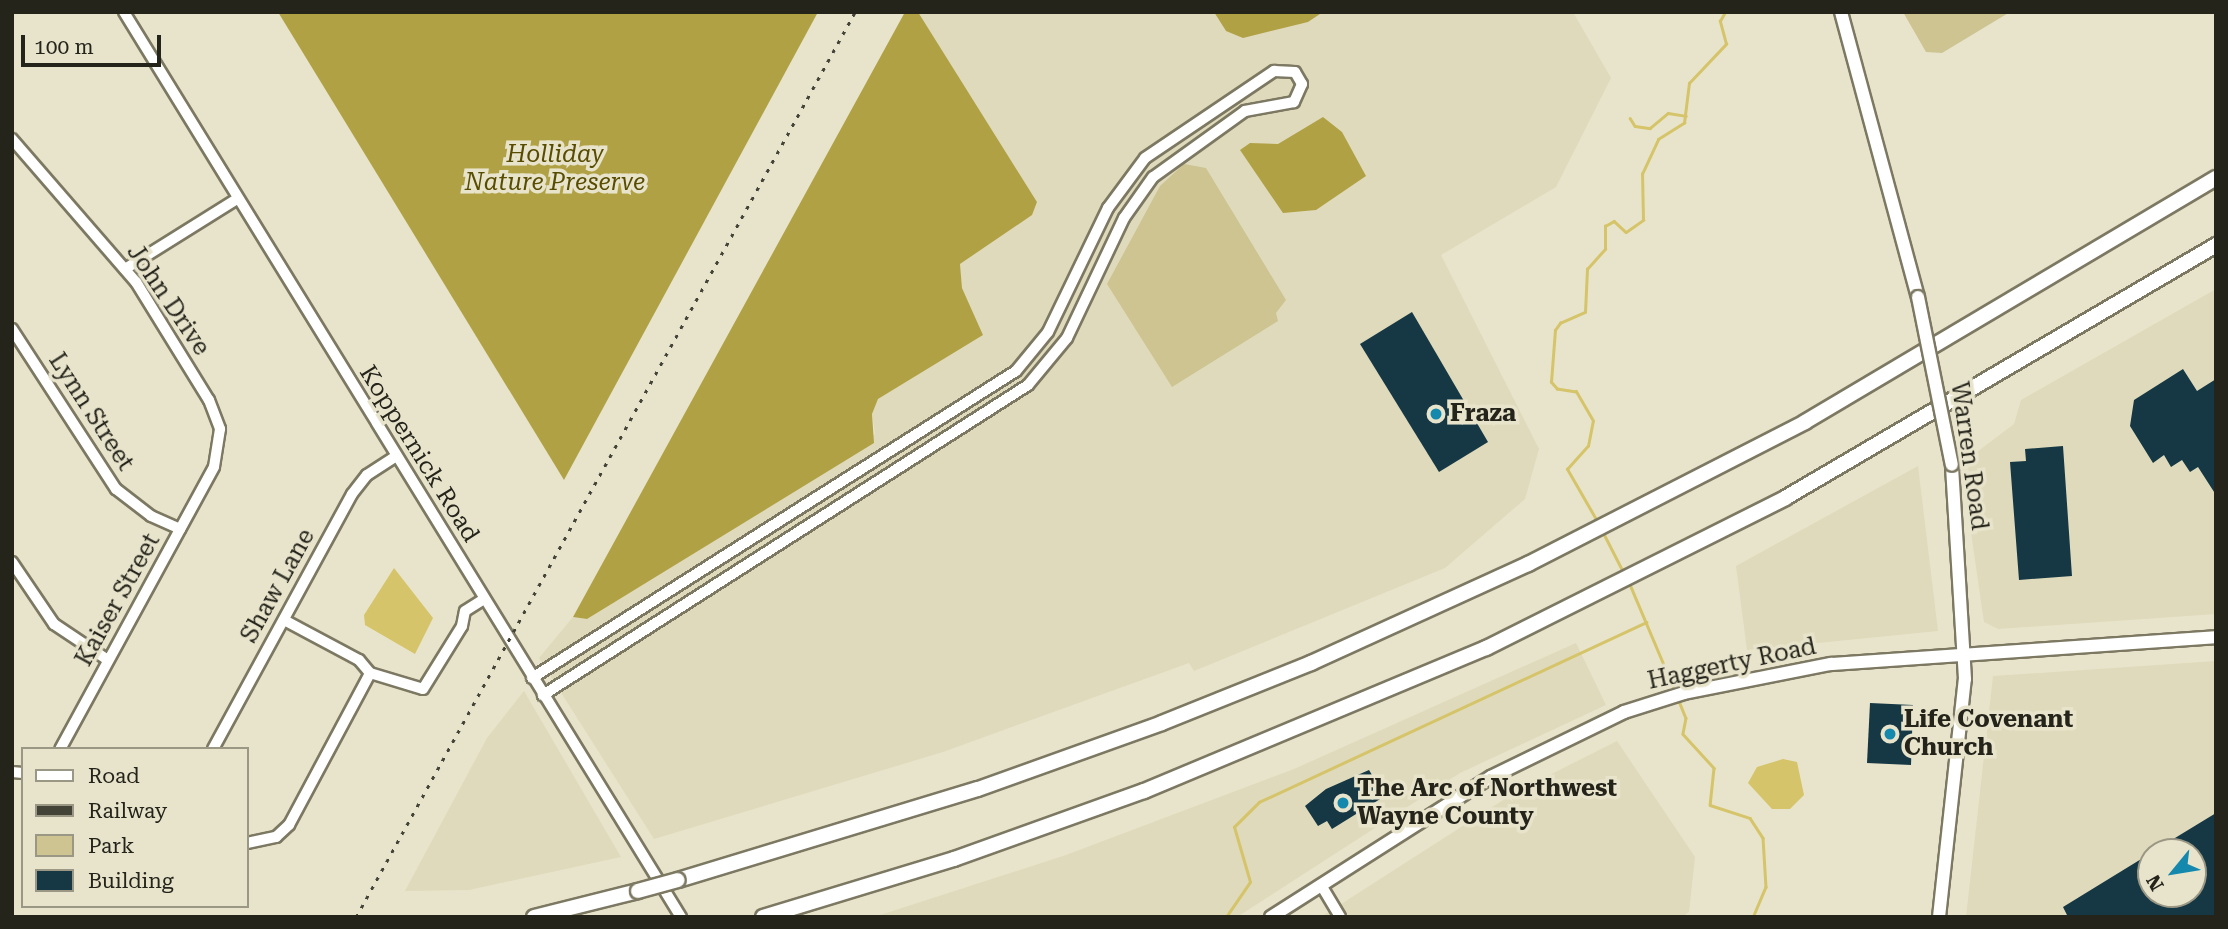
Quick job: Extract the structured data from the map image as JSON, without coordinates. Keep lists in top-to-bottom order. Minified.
{"streets":{"main road":["Warren Road","Haggerty Road"],"street":["John Drive","Lynn Street","Koppernick Road","Shaw Lane","Kaiser Street"]},"crossings":[["John Drive","Kaiser Street"],["Lynn Street","Kaiser Street"],["Koppernick Road","Shaw Lane"],["Warren Road","Haggerty Road"]],"parks":["Holliday Nature Preserve"],"places":["Fraza","Life Covenant Church","The Arc of Northwest Wayne County"],"legend":["Road","Railway","Park","Building"],"scale_bar":"100 m","north":"bottom left"}
